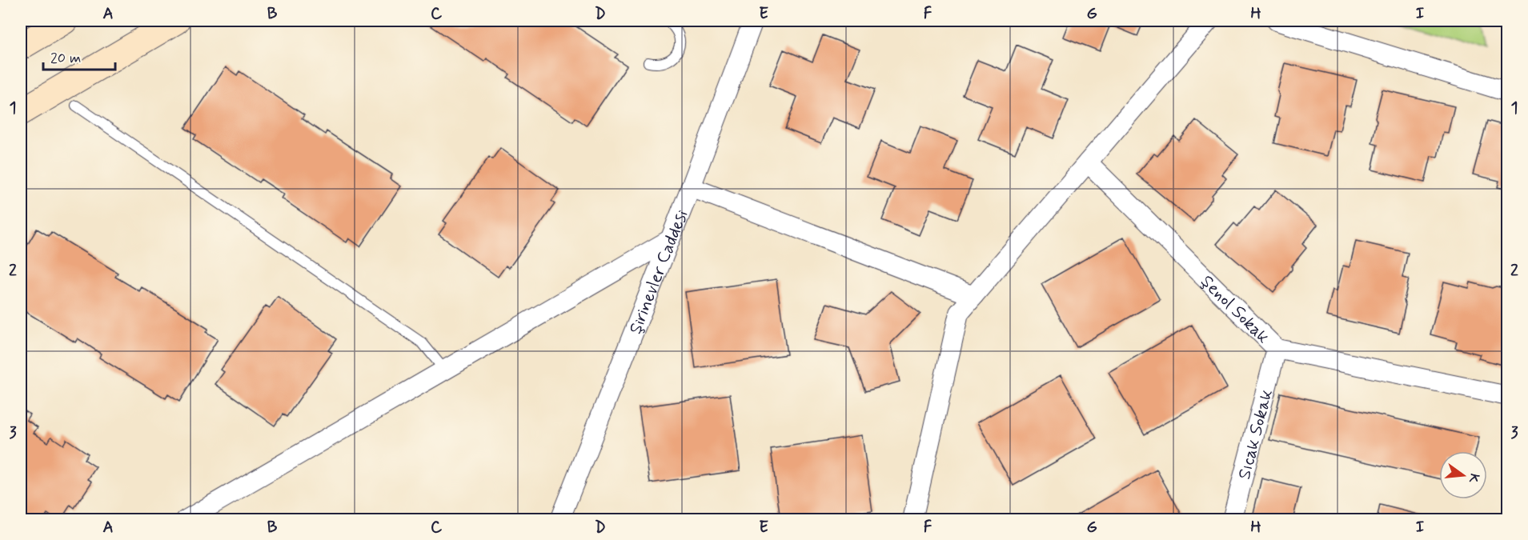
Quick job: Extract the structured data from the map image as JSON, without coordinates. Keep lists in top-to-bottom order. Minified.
{"streets":{"street":["Şirinevler Caddesi","Şenol Sokak","Sıcak Sokak"]},"crossings":[["Şenol Sokak","Sıcak Sokak"]],"scale_bar":"20 m","north":"right","grid":{"columns":["A","B","C","D","E","F","G","H","I"],"rows":["1","2","3"]}}
